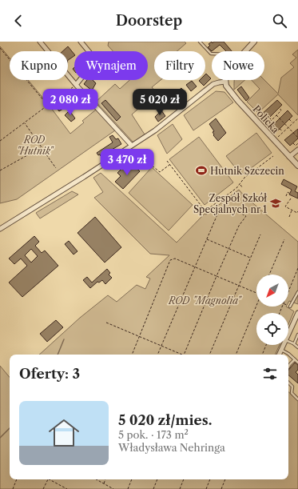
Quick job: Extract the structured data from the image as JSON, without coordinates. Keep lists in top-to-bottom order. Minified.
{"streets":{"street":["Policka"]},"parks":["ROD \"Hutnik\"","ROD \"Magnolia\""],"places":{"sports":["Hutnik Szczecin"],"school or university":["Zespół Szkół Specjalnych nr 1"]},"north":"bottom left","page":{"header":"Doorstep","chip":["Kupno","Wynajem","Filtry","Nowe"],"price":["2 080 zł","5 020 zł","3 470 zł"],"heading":"Oferty: 3","list":[{"name":"5 020 zł/mies.","note":"5 pok. · 173 m² · Władysława Nehringa"}]}}
